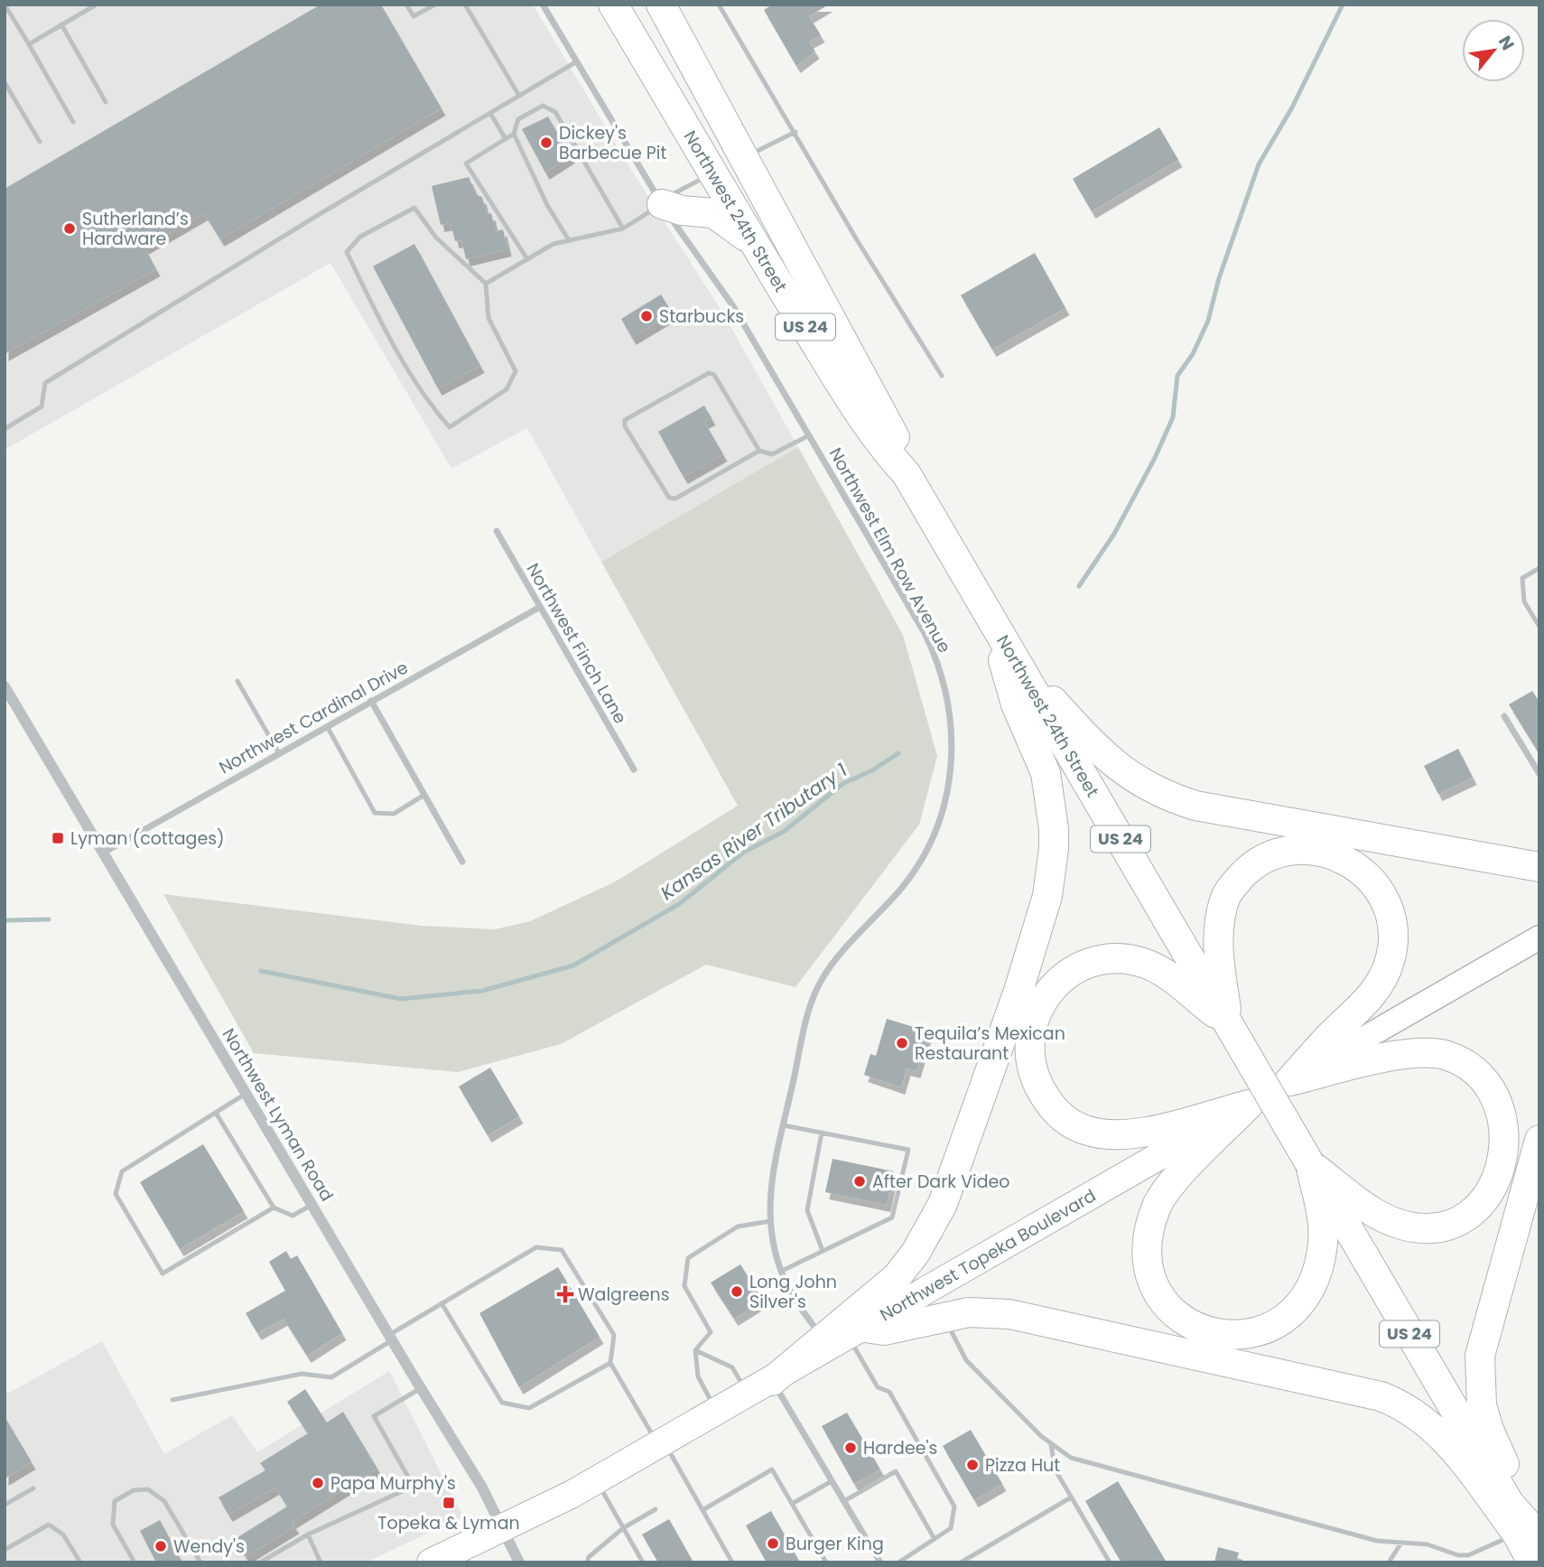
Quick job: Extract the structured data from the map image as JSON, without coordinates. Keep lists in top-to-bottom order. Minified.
{"streets":{"highway":["Northwest 24th Street","US 24"],"main road":["Northwest Topeka Boulevard"],"street":["Northwest Elm Row Avenue","Northwest Finch Lane","Northwest Cardinal Drive","Northwest Lyman Road"]},"crossings":[["Northwest 24th Street","US 24"],["Northwest Elm Row Avenue","Northwest Topeka Boulevard"],["Northwest Finch Lane","Northwest Cardinal Drive"],["Northwest Cardinal Drive","Northwest Lyman Road"]],"water":["Kansas River Tributary 1"],"places":{"other":["Dickey's Barbecue Pit","Sutherland’s Hardware","Starbucks","Tequila’s Mexican Restaurant","After Dark Video","Long John Silver's","Hardee's","Pizza Hut","Papa Murphy's","Burger King","Wendy's"],"transit":["Lyman (cottages)","Topeka & Lyman"],"health":["Walgreens"]},"north":"top right"}
